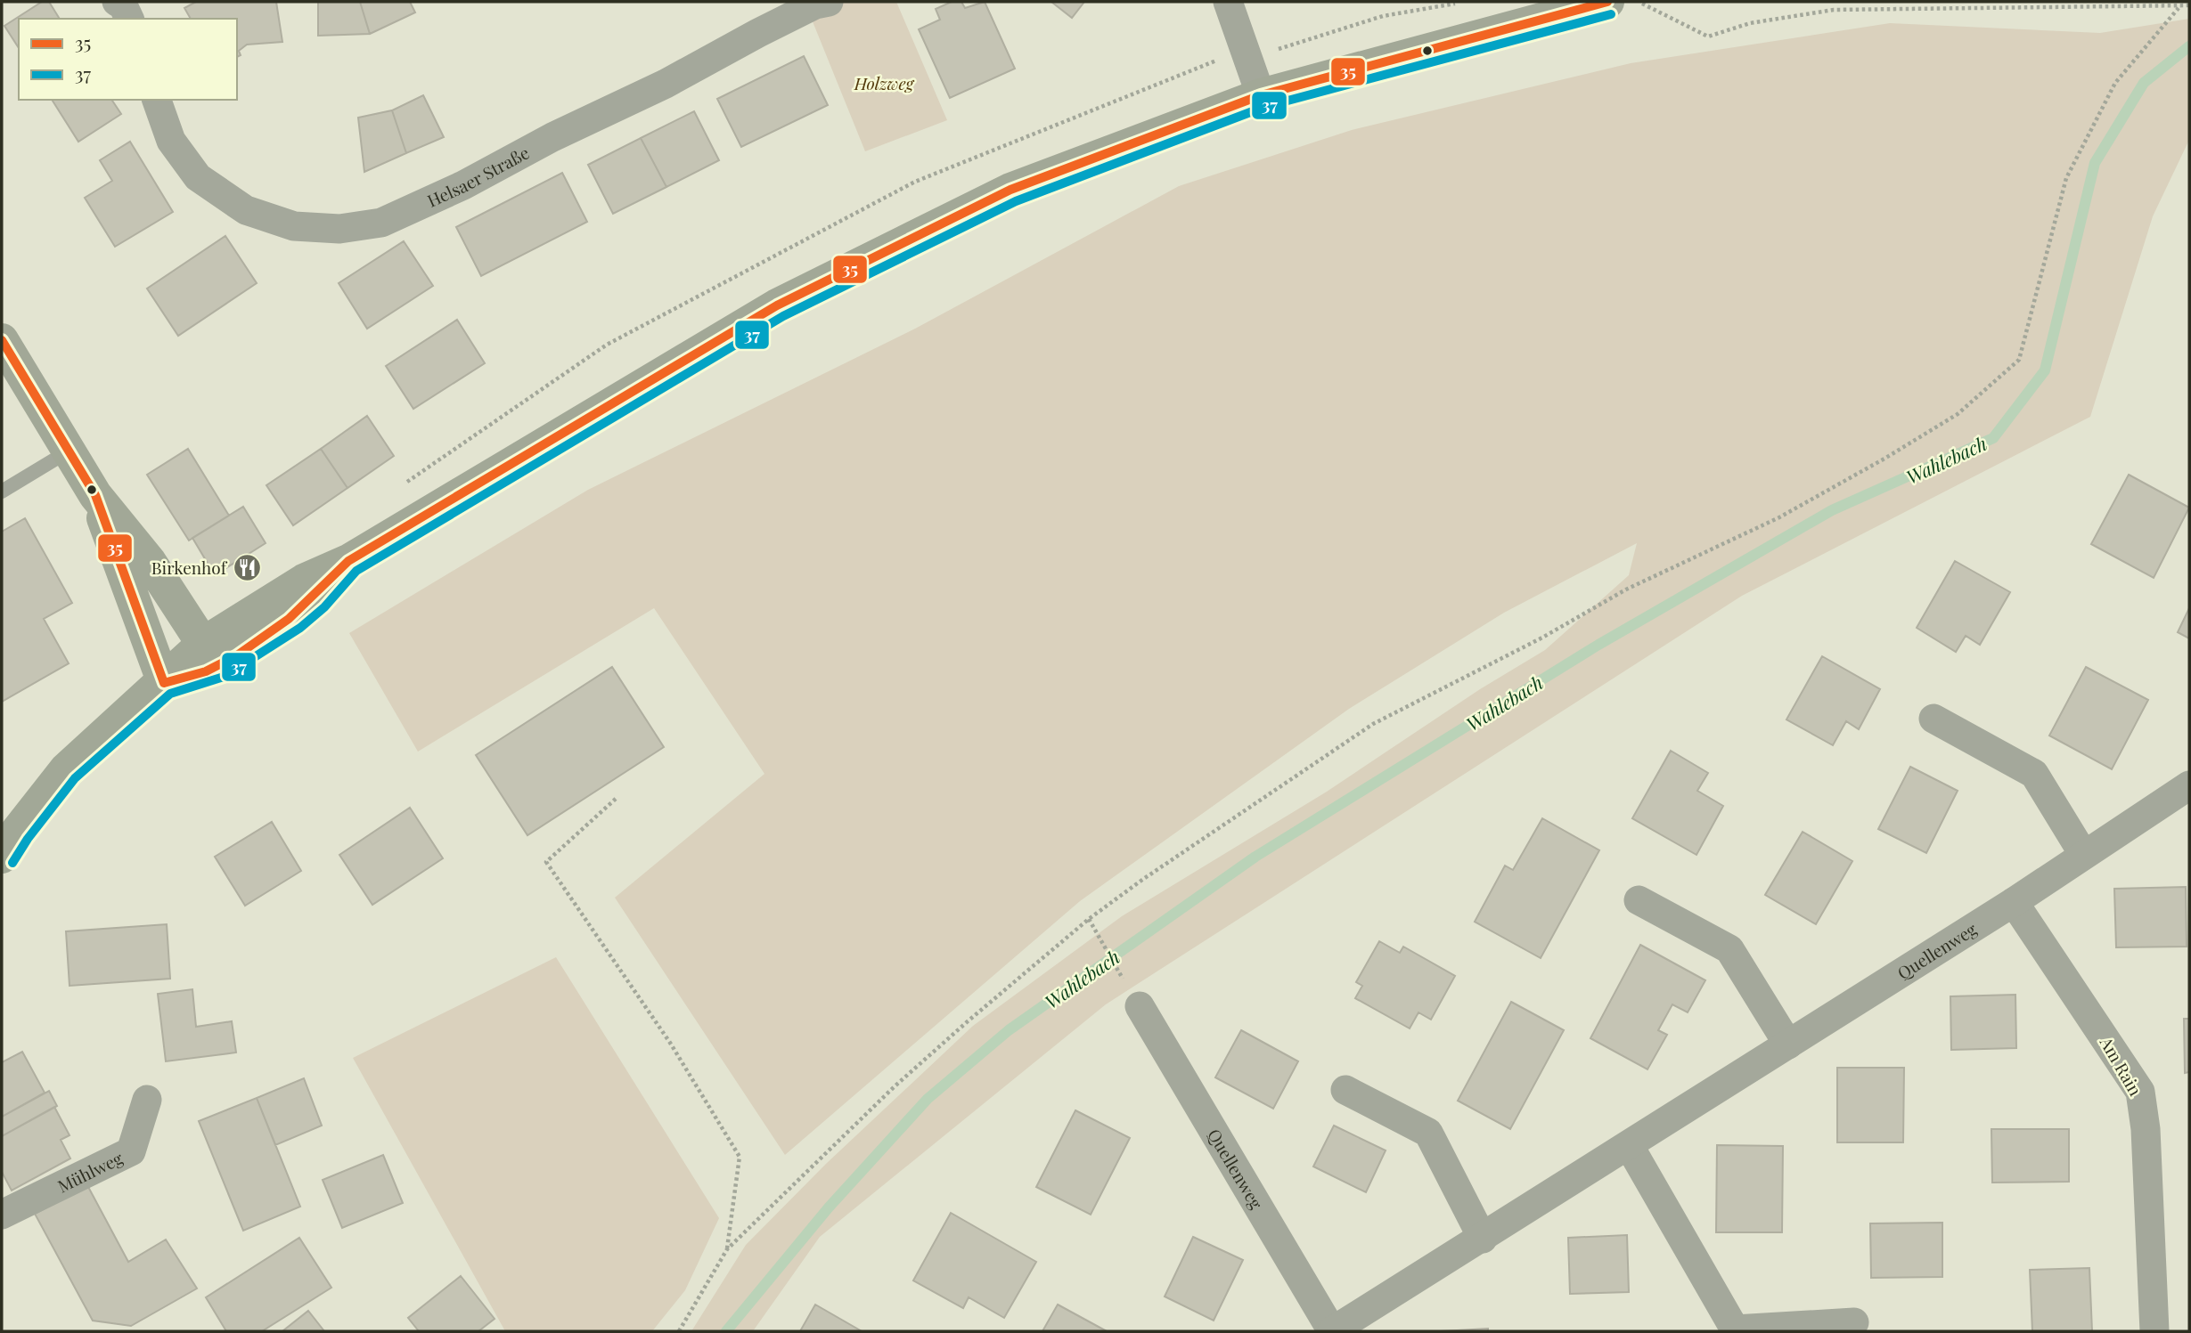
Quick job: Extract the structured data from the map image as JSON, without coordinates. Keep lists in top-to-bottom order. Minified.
{"streets":{"street":["Helsaer Straße","Quellenweg","Am Rain","Mühlweg"]},"crossings":[["Quellenweg","Am Rain"]],"water":["Wahlebach"],"parks":["Holzweg"],"places":{"restaurant":["Birkenhof"]},"lines":["transit line 35","transit line 37"],"legend":["35","37"]}
